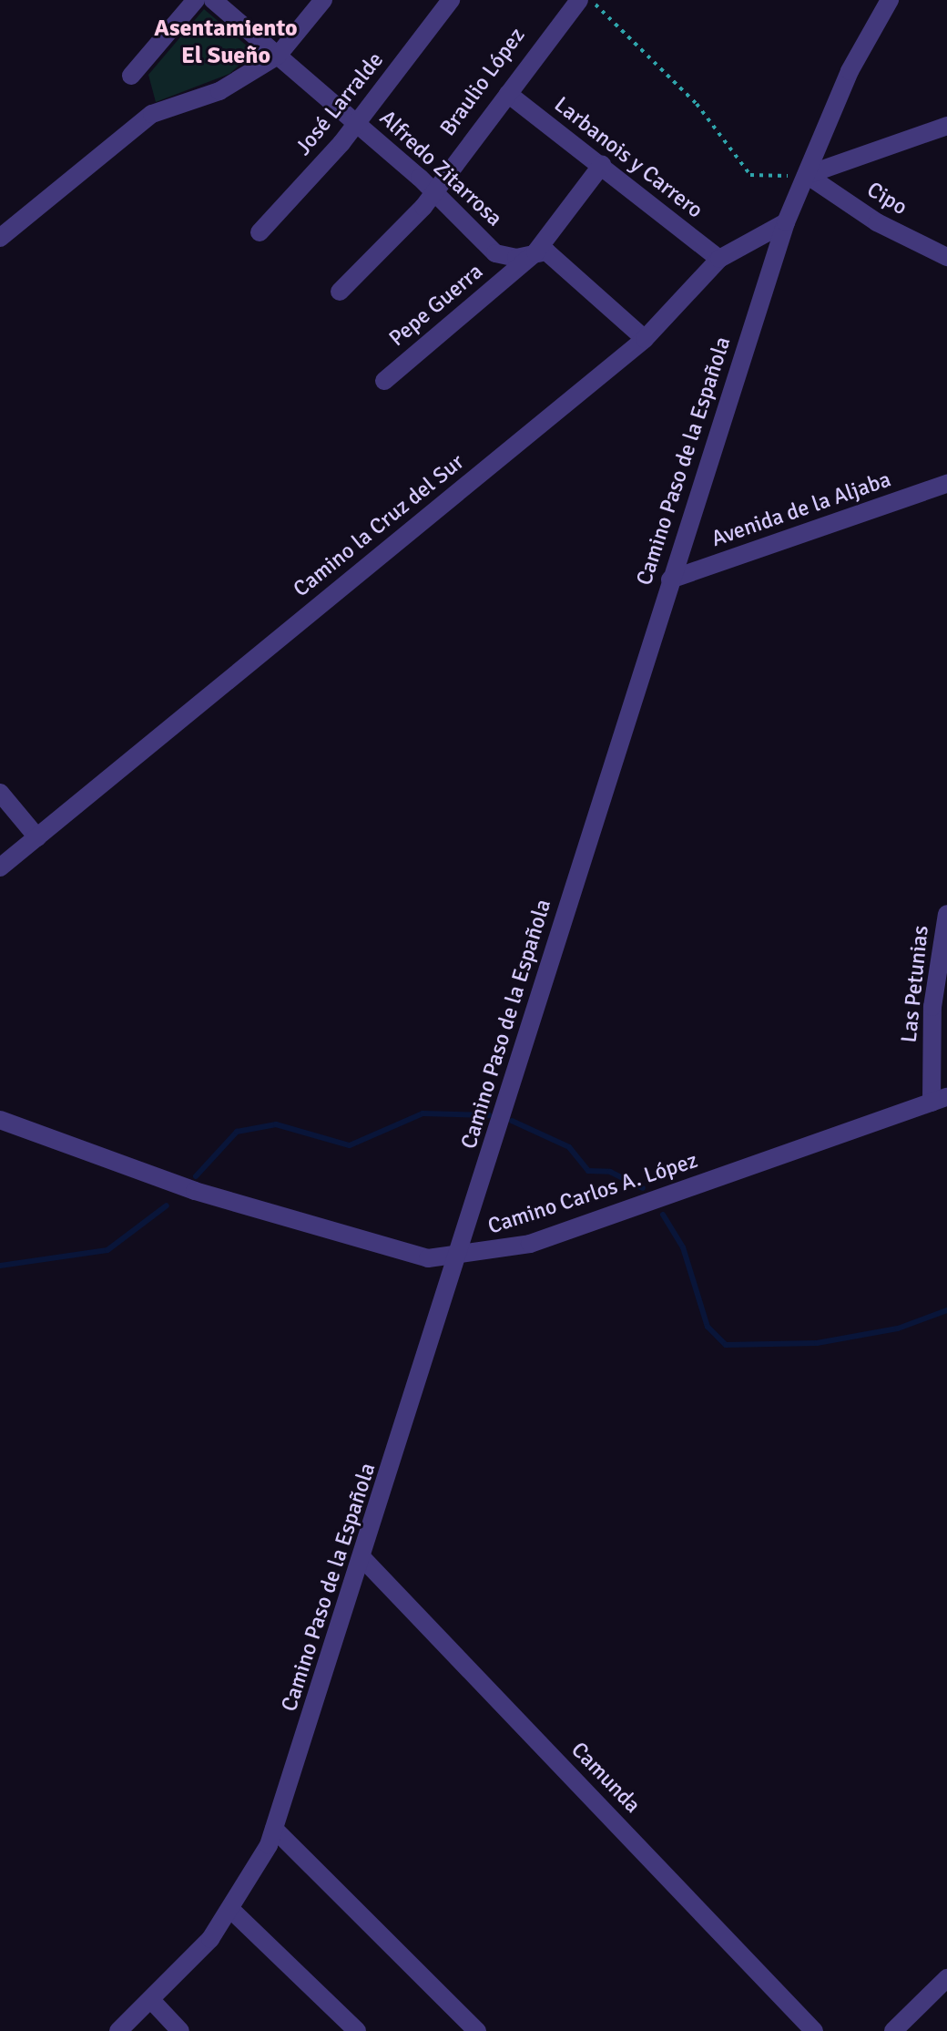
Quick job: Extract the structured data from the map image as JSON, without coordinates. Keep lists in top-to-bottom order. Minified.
{"streets":{"street":["Braulio López","José Larralde","Larbanois y Carrero","Alfredo Zitarrosa","Cipo","Pepe Guerra","Camino Paso de la Española","Avenida de la Aljaba","Camino la Cruz del Sur","Las Petunias","Camino Carlos A. López","Camunda"]},"crossings":[["Braulio López","Larbanois y Carrero"],["Braulio López","Alfredo Zitarrosa"],["José Larralde","Alfredo Zitarrosa"],["Larbanois y Carrero","Pepe Guerra"],["Larbanois y Carrero","Camino la Cruz del Sur"],["Alfredo Zitarrosa","Pepe Guerra"],["Alfredo Zitarrosa","Camino la Cruz del Sur"],["Cipo","Camino Paso de la Española"],["Camino Paso de la Española","Avenida de la Aljaba"],["Camino Paso de la Española","Camino la Cruz del Sur"],["Camino Paso de la Española","Camino Carlos A. López"],["Camino Paso de la Española","Camunda"],["Las Petunias","Camino Carlos A. López"]],"districts":["Asentamiento El Sueño"]}
